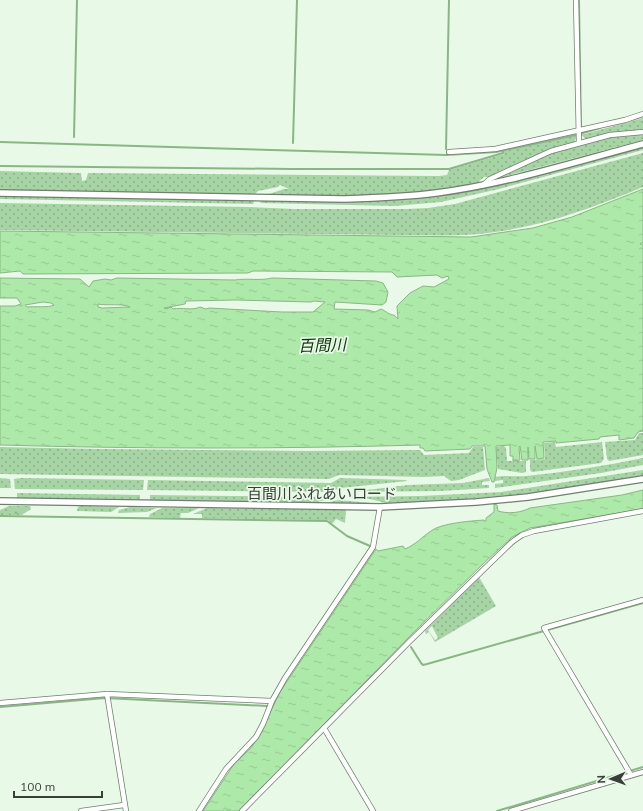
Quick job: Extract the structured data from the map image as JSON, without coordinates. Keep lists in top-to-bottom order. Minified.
{"streets":{"street":["百間川ふれあいロード"]},"water":["百間川"],"scale_bar":"100 m","north":"left"}
